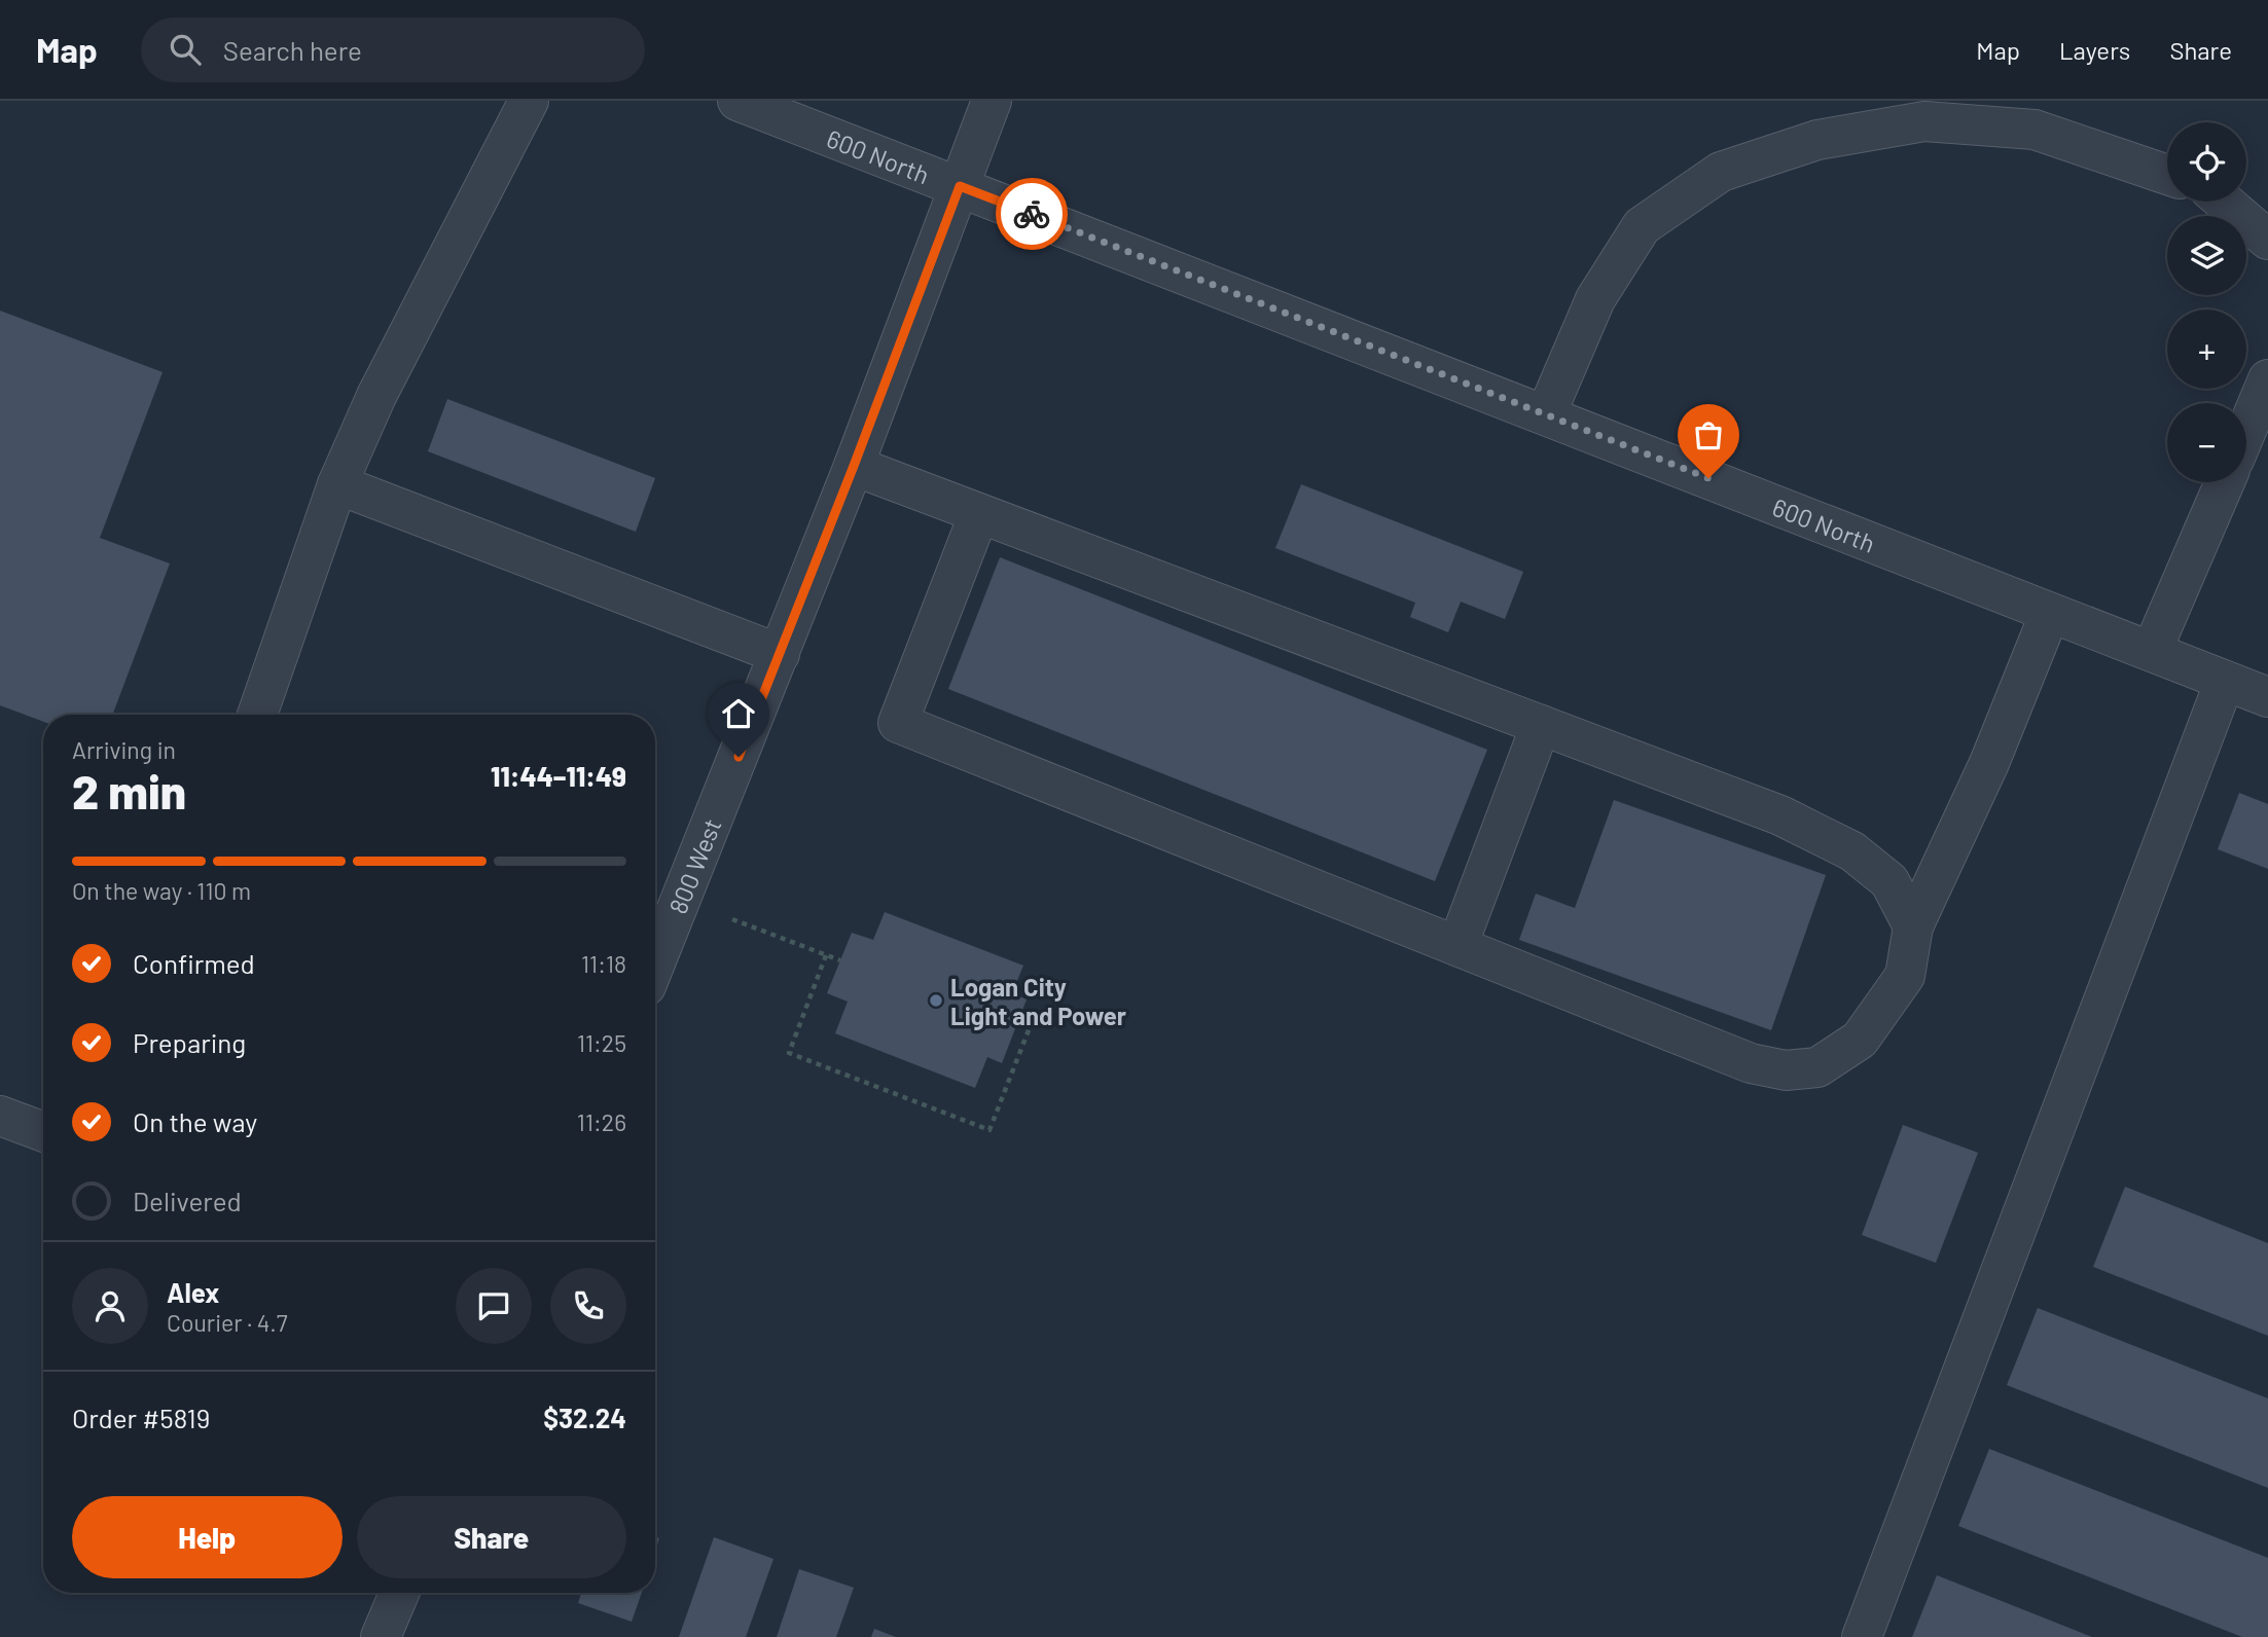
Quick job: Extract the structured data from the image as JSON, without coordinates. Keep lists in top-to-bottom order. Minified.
{"streets":{"street":["600 North","800 West"]},"crossings":[["600 North","800 West"]],"places":["Logan City Light and Power"],"page":{"header":"Map","search":"Search here","nav":["Map","Layers","Share"],"map_buttons":["+","−"],"heading":["2 min","Arriving in","11:44–11:49"],"panel":["Alex","Courier · 4.7","Order #5819","$32.24"],"bar":"On the way · 110 m","list":[["Confirmed","11:18"],["Preparing","11:25"],["On the way","11:26"],"Delivered"],"buttons":["Help","Share"]}}
